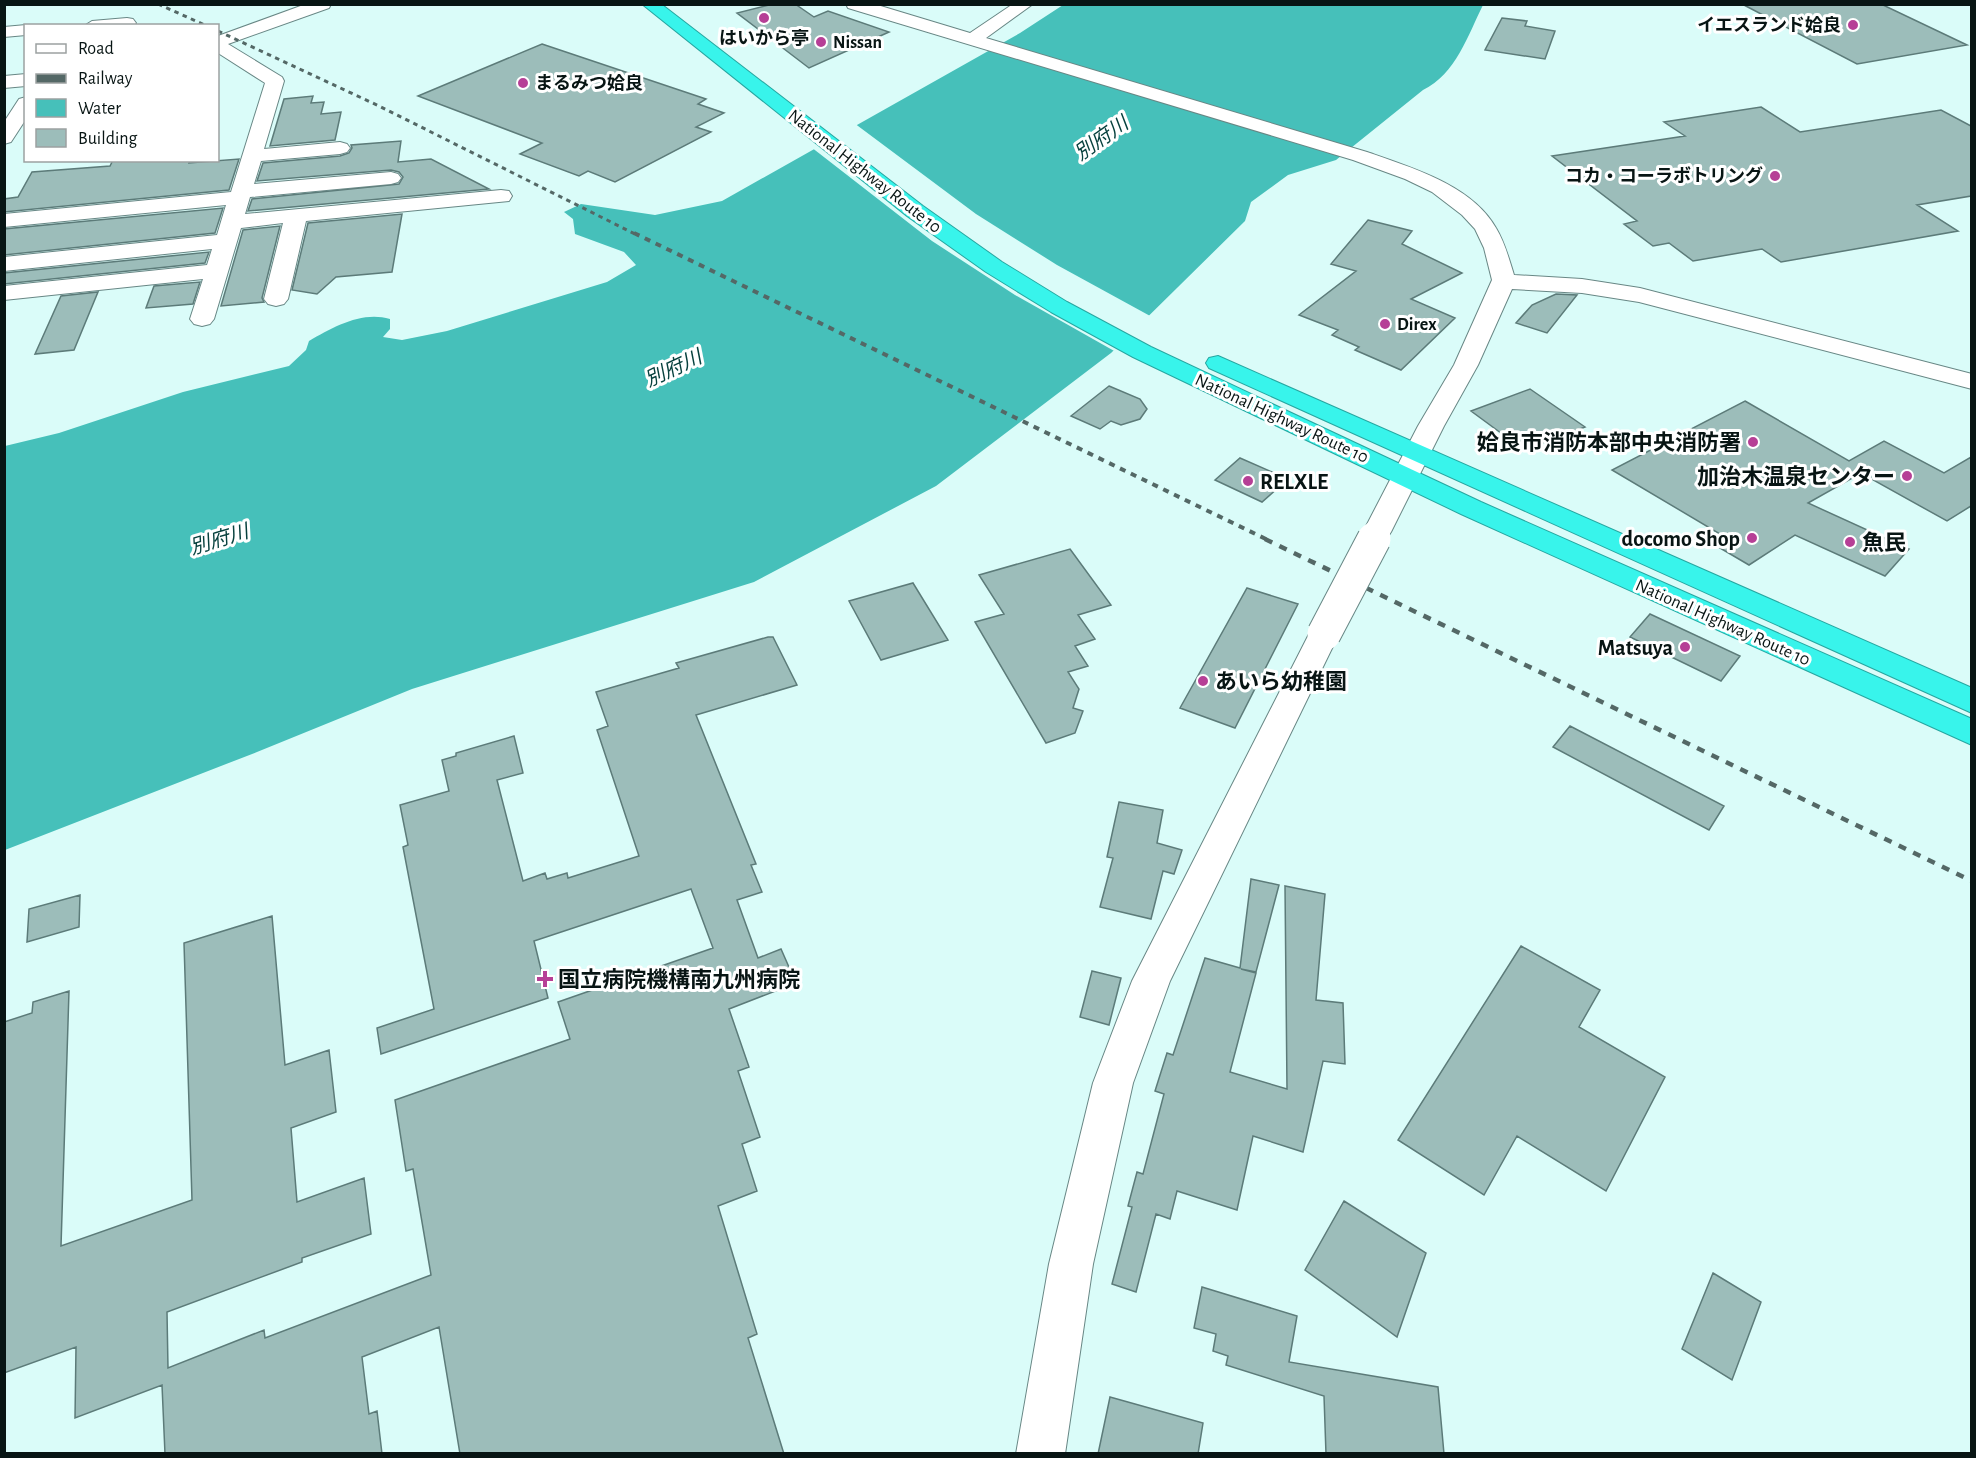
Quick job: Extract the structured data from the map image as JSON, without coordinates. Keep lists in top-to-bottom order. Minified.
{"streets":{"highway":["National Highway Route 10"]},"water":["別府川"],"places":{"other":["はいから亭","イエスランド姶良","Nissan","まるみつ姶良","コカ・コーラボトリング","Direx","姶良市消防本部中央消防署","加治木温泉センター","RELXLE","docomo Shop","魚民","Matsuya","あいら幼稚園"],"health":["国立病院機構南九州病院"]},"legend":["Road","Railway","Water","Building"]}
